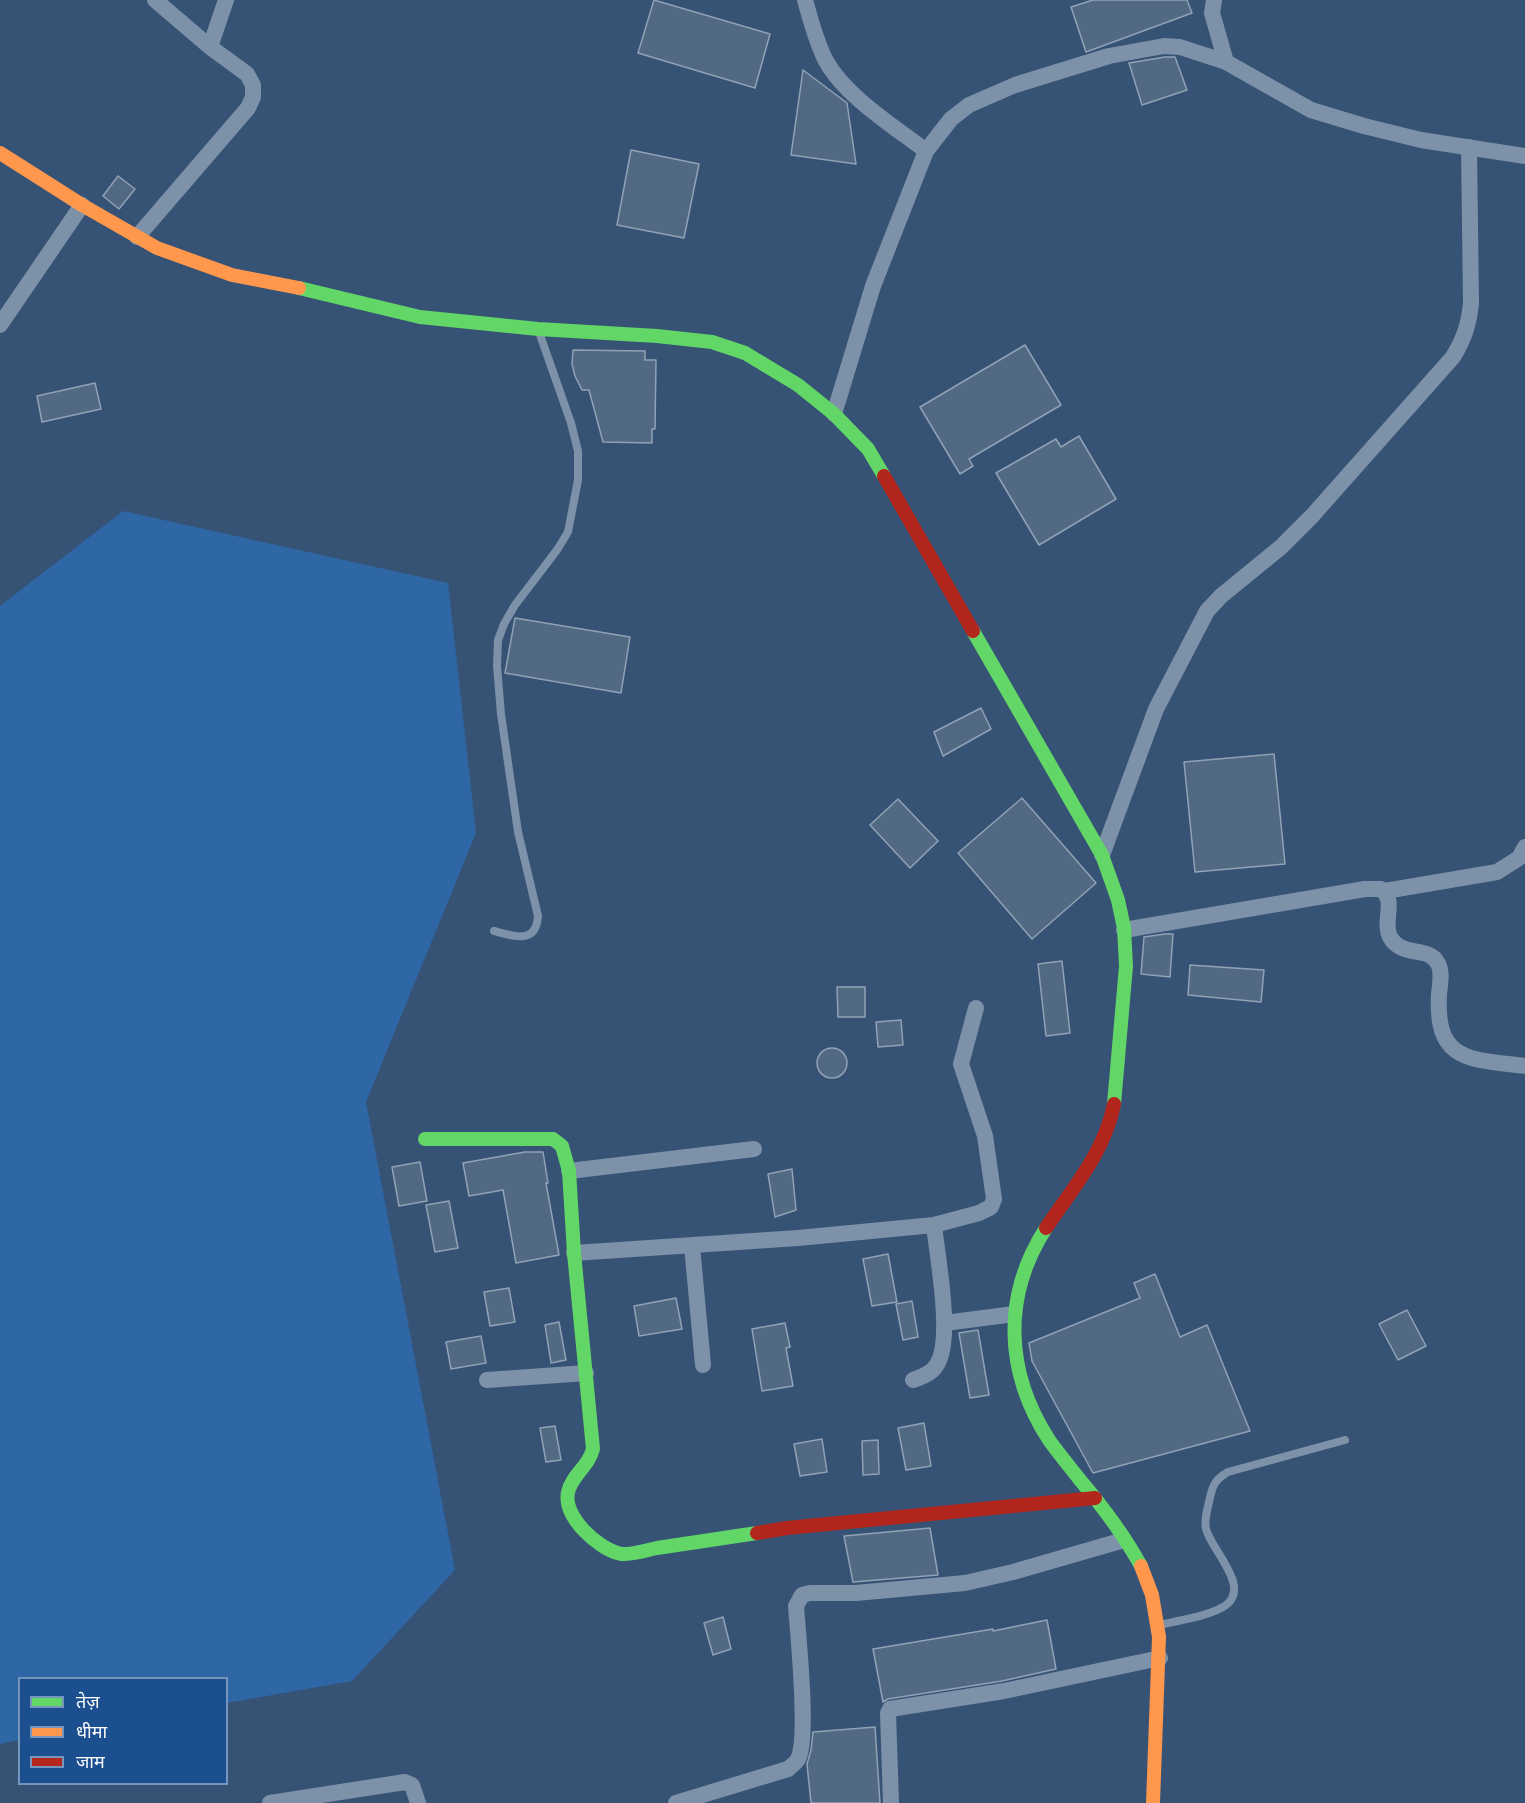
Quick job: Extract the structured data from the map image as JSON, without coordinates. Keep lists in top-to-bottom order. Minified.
{"legend":["तेज़","धीमा","जाम"]}
